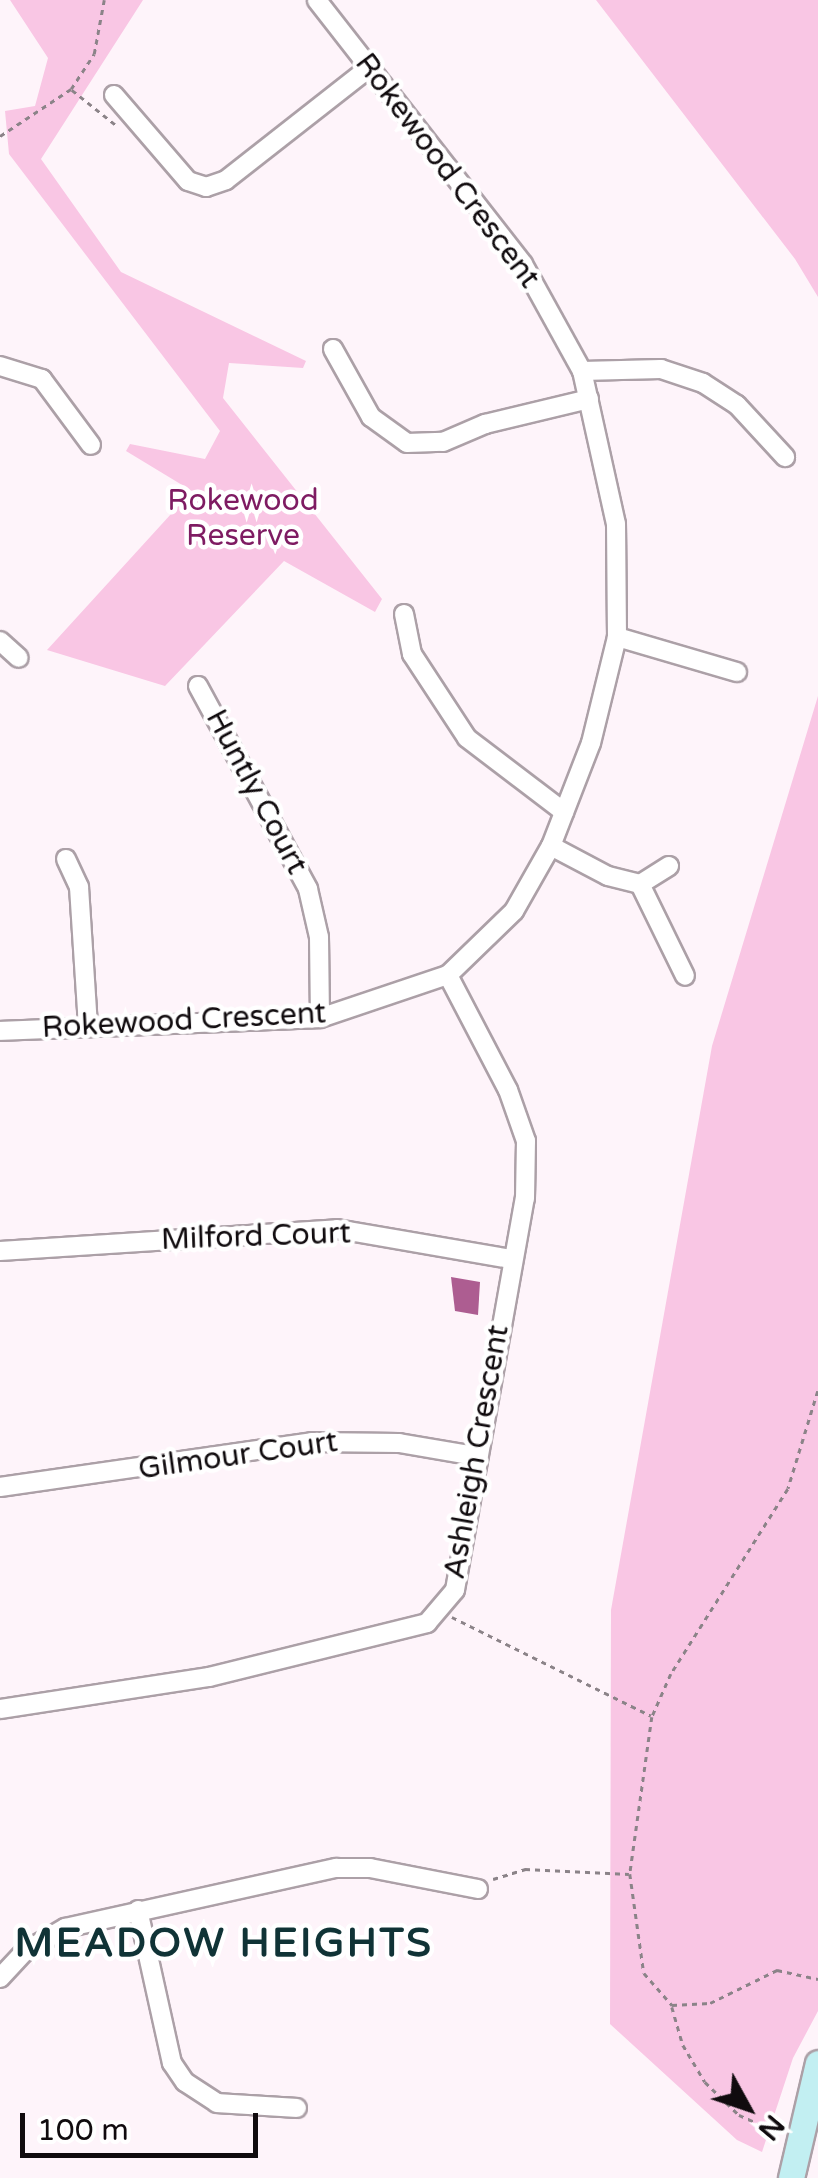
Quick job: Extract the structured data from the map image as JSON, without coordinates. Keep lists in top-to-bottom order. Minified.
{"streets":{"street":["Rokewood Crescent","Huntly Court","Milford Court","Ashleigh Crescent","Gilmour Court"]},"crossings":[["Rokewood Crescent","Huntly Court"],["Rokewood Crescent","Ashleigh Crescent"],["Milford Court","Ashleigh Crescent"],["Ashleigh Crescent","Gilmour Court"]],"districts":["MEADOW HEIGHTS"],"parks":["Rokewood Reserve"],"scale_bar":"100 m","north":"bottom right"}
